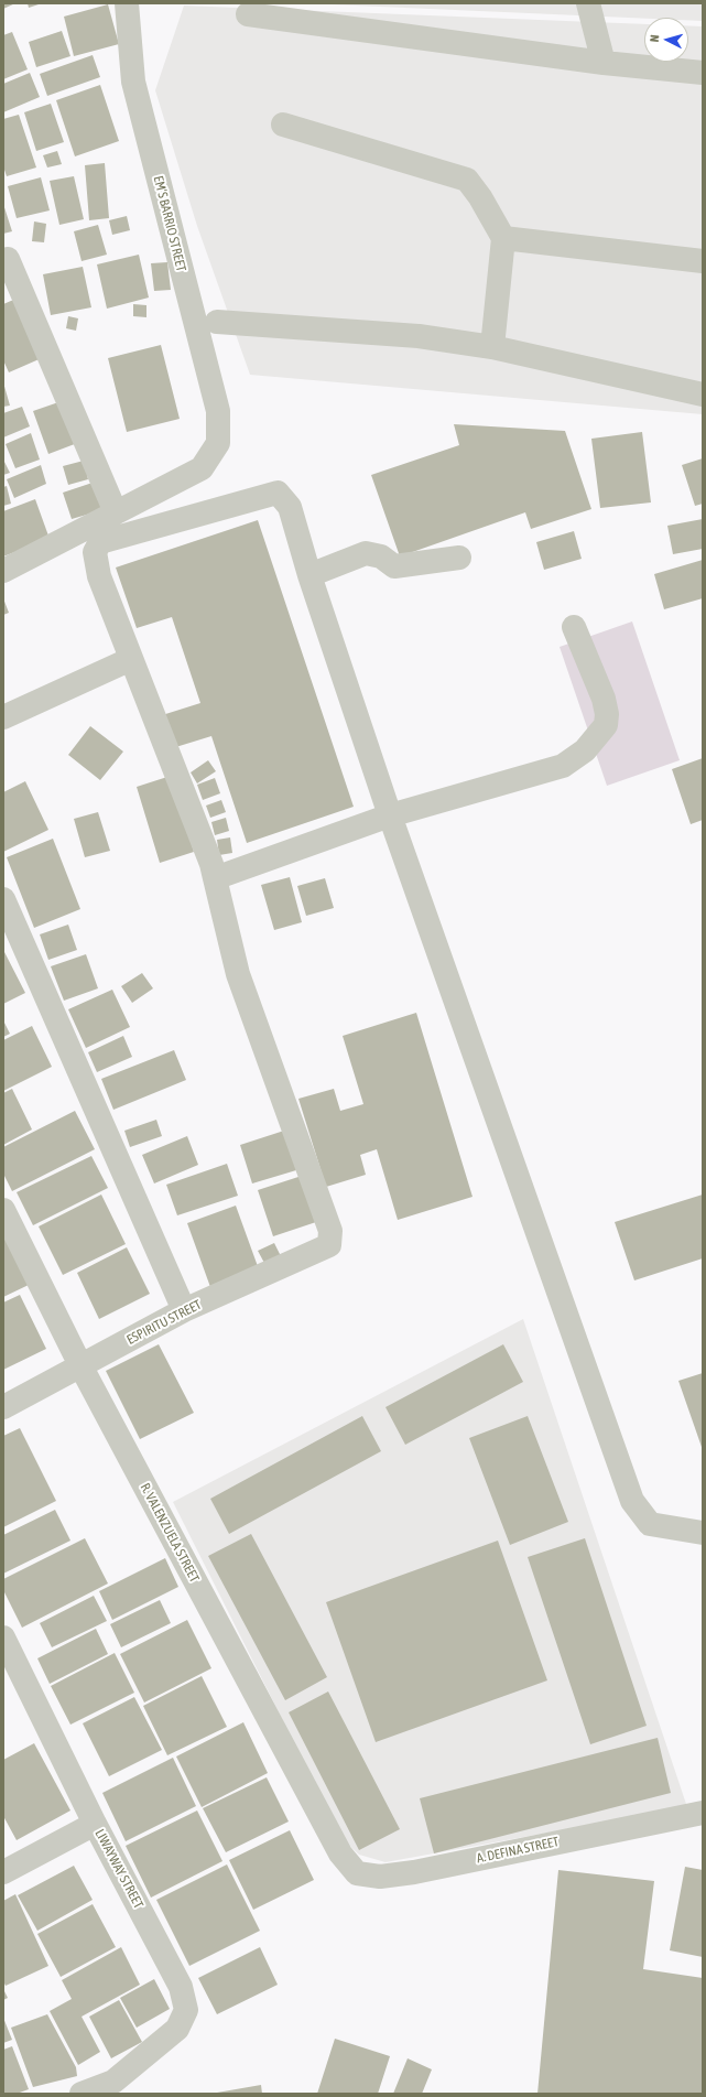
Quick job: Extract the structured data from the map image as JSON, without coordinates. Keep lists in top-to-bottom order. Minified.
{"streets":{"street":["EM’S BARRIO STREET","ESPIRITU STREET","R. VALENZUELA STREET","A. DEFINA STREET","LIWAYWAY STREET"]},"crossings":[["ESPIRITU STREET","R. VALENZUELA STREET"],["R. VALENZUELA STREET","A. DEFINA STREET"]],"north":"left"}
